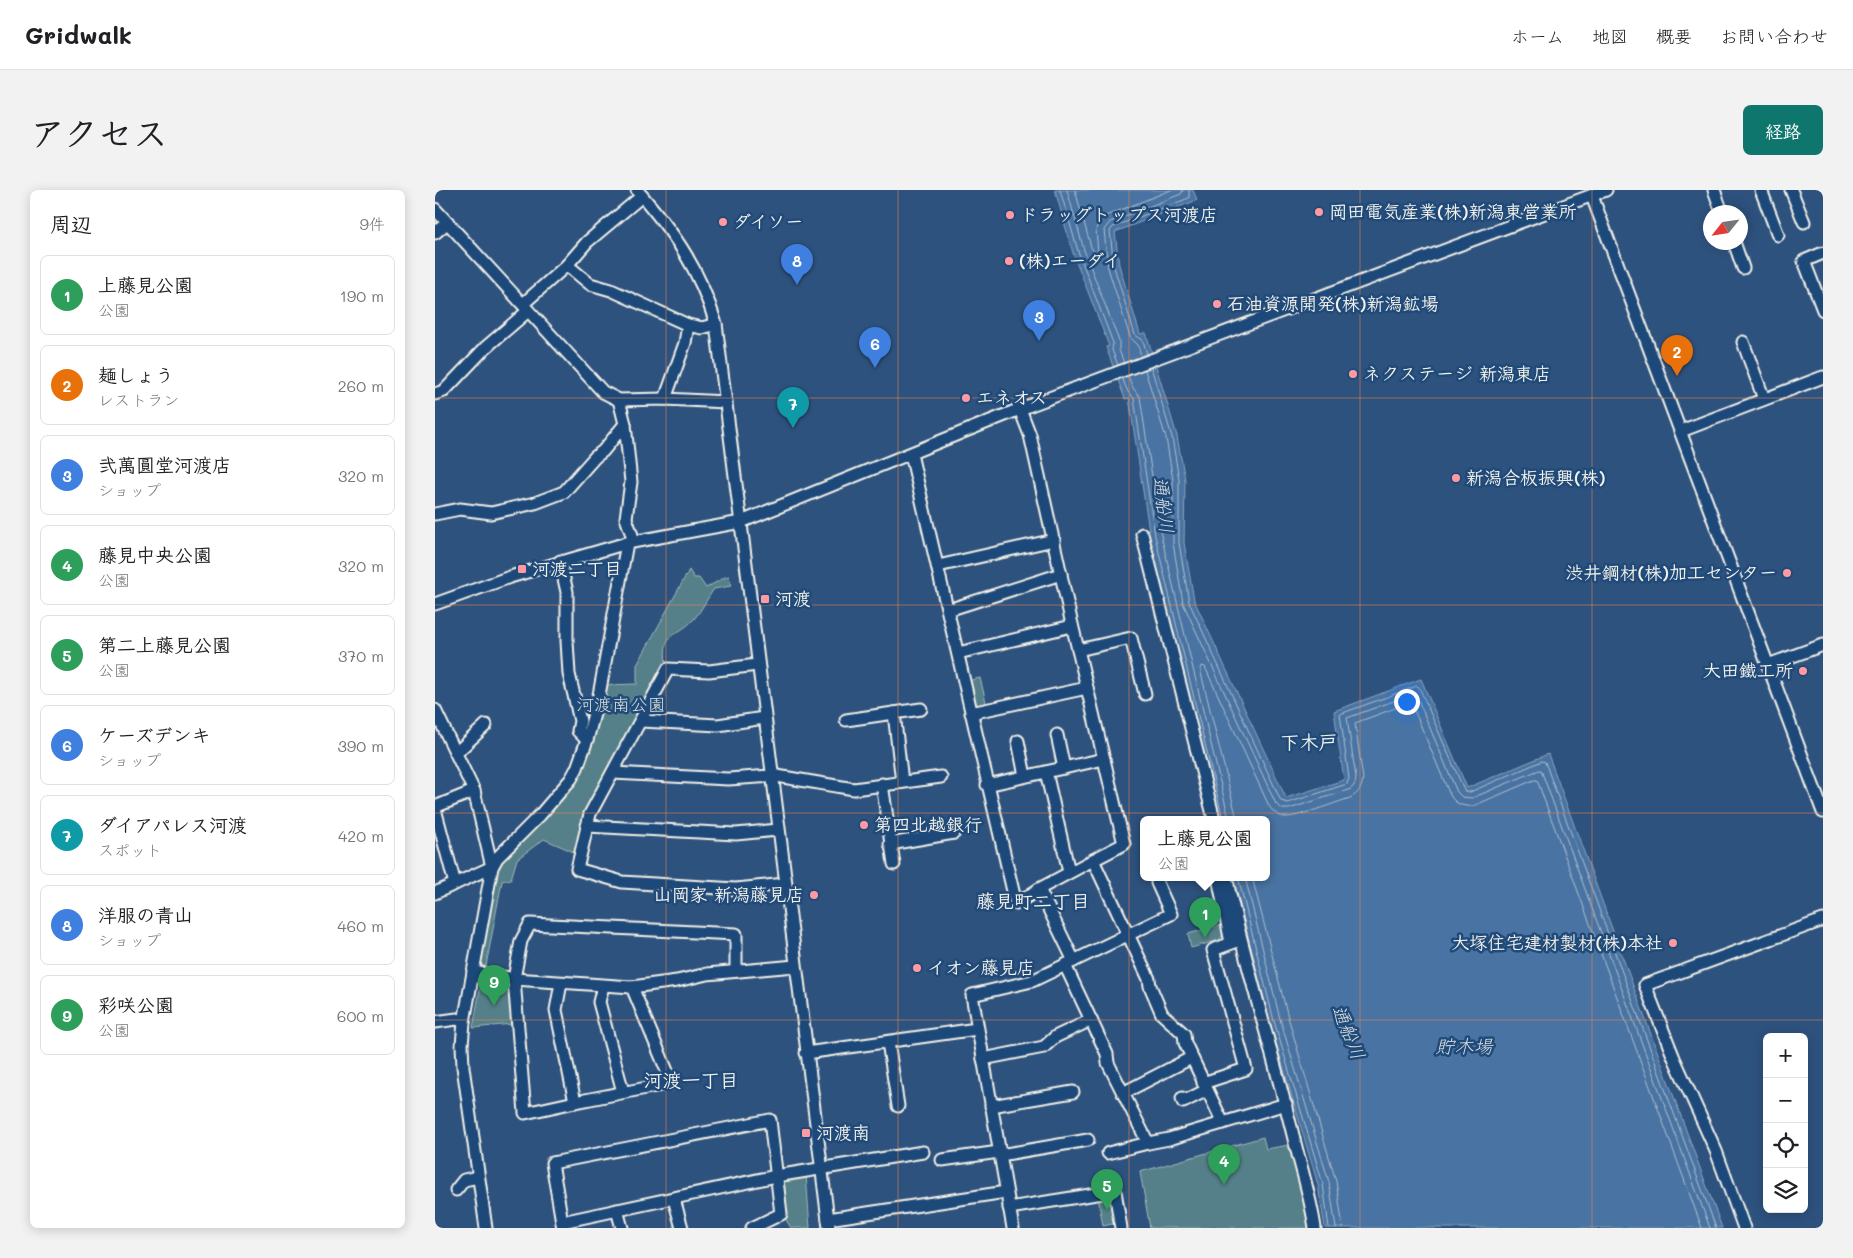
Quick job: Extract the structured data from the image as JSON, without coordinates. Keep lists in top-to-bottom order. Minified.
{"districts":["下木戸","藤見町二丁目","河渡一丁目"],"water":["通船川","貯木場"],"parks":["河渡南公園"],"places":{"other":["岡田電気産業(株)新潟東営業所","ドラッグトップス河渡店","ダイソー","(株)エーダイ","石油資源開発(株)新潟鉱場","ネクステージ 新潟東店","エネオス","新潟合板振興(株)","渋井鋼材(株)加工センター","大田鐵工所","第四北越銀行","山岡家 新潟藤見店","大塚住宅建材製材(株)本社","イオン藤見店"],"transit":["河渡二丁目","河渡","河渡南"]},"north":"bottom left","page":{"header":"Gridwalk","nav":["ホーム","地図","概要","お問い合わせ"],"title":"アクセス","buttons":"経路","heading":["周辺","9件"],"pins":["8","3","6","2","7","1","9","4","5"],"list":[{"mark":"1","name":"上藤見公園","note":"公園","value":"190 m"},{"mark":"2","name":"麺しょう","note":"レストラン","value":"260 m"},{"mark":"3","name":"弐萬圓堂河渡店","note":"ショップ","value":"320 m"},{"mark":"4","name":"藤見中央公園","note":"公園","value":"320 m"},{"mark":"5","name":"第二上藤見公園","note":"公園","value":"370 m"},{"mark":"6","name":"ケーズデンキ","note":"ショップ","value":"390 m"},{"mark":"7","name":"ダイアパレス河渡","note":"スポット","value":"420 m"},{"mark":"8","name":"洋服の青山","note":"ショップ","value":"460 m"},{"mark":"9","name":"彩咲公園","note":"公園","value":"600 m"}],"popup":["上藤見公園","公園"],"map_buttons":["+","−"]}}
